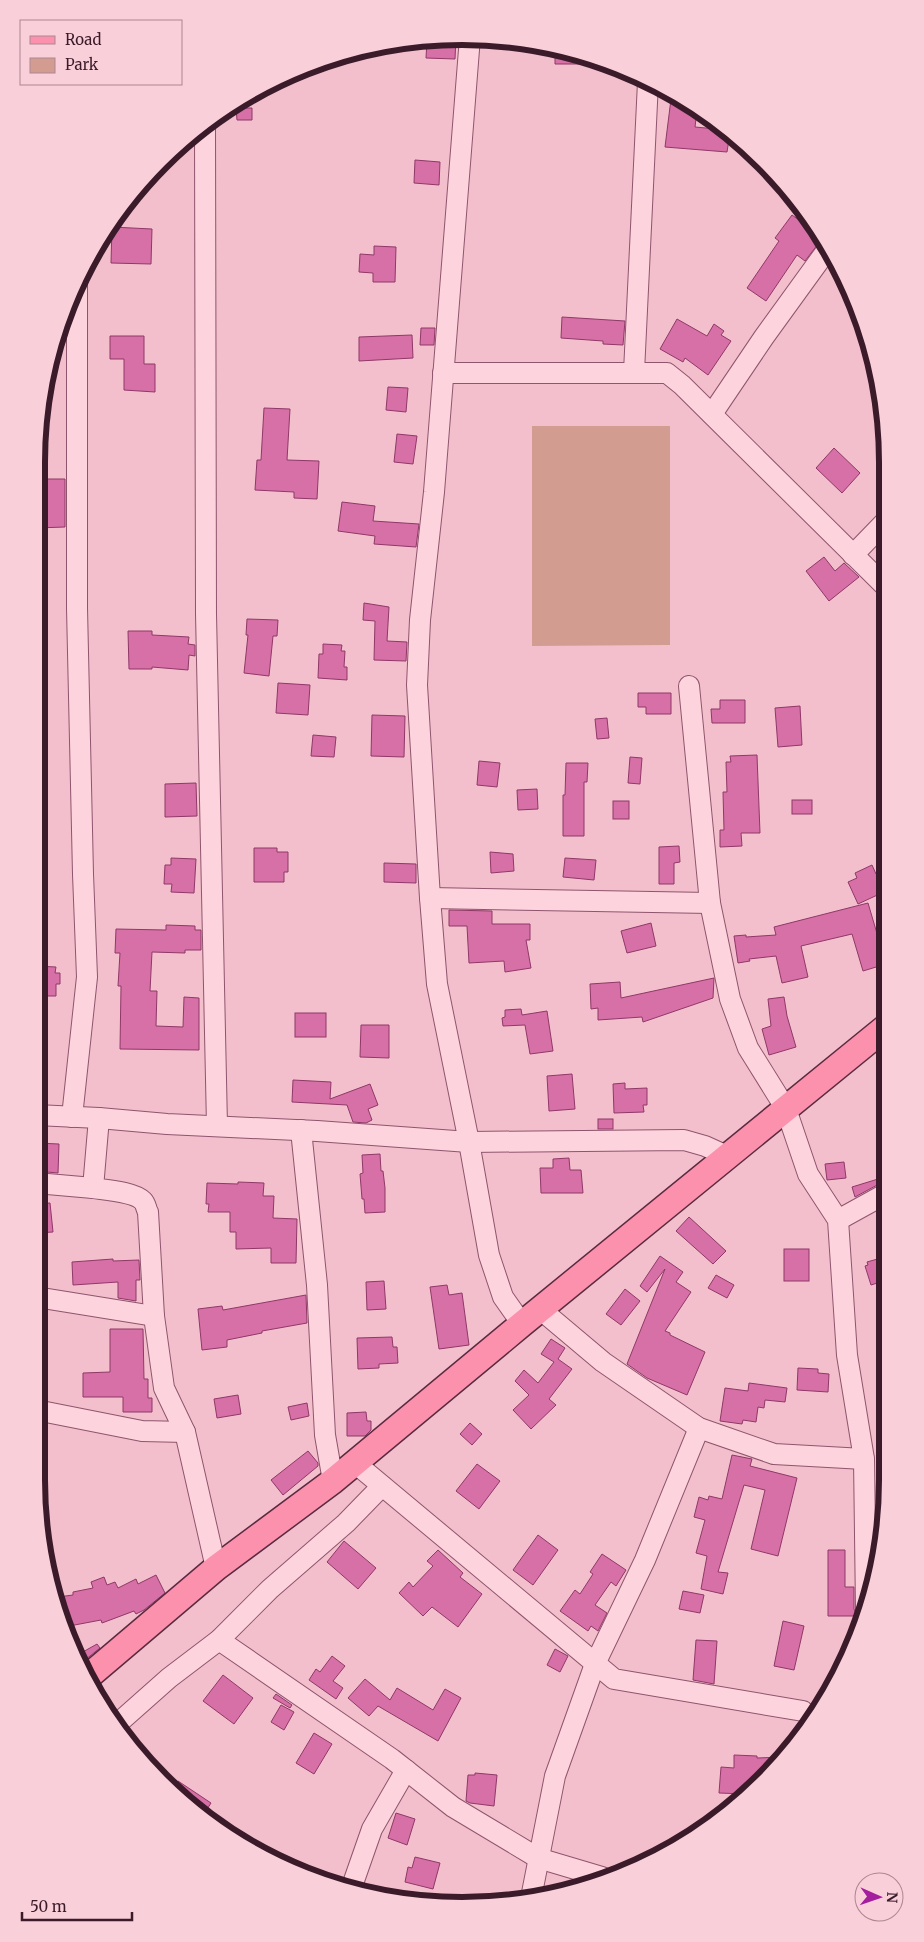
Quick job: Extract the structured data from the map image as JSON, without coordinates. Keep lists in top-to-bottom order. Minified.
{"legend":["Road","Park"],"scale_bar":"50 m","north":"right"}
